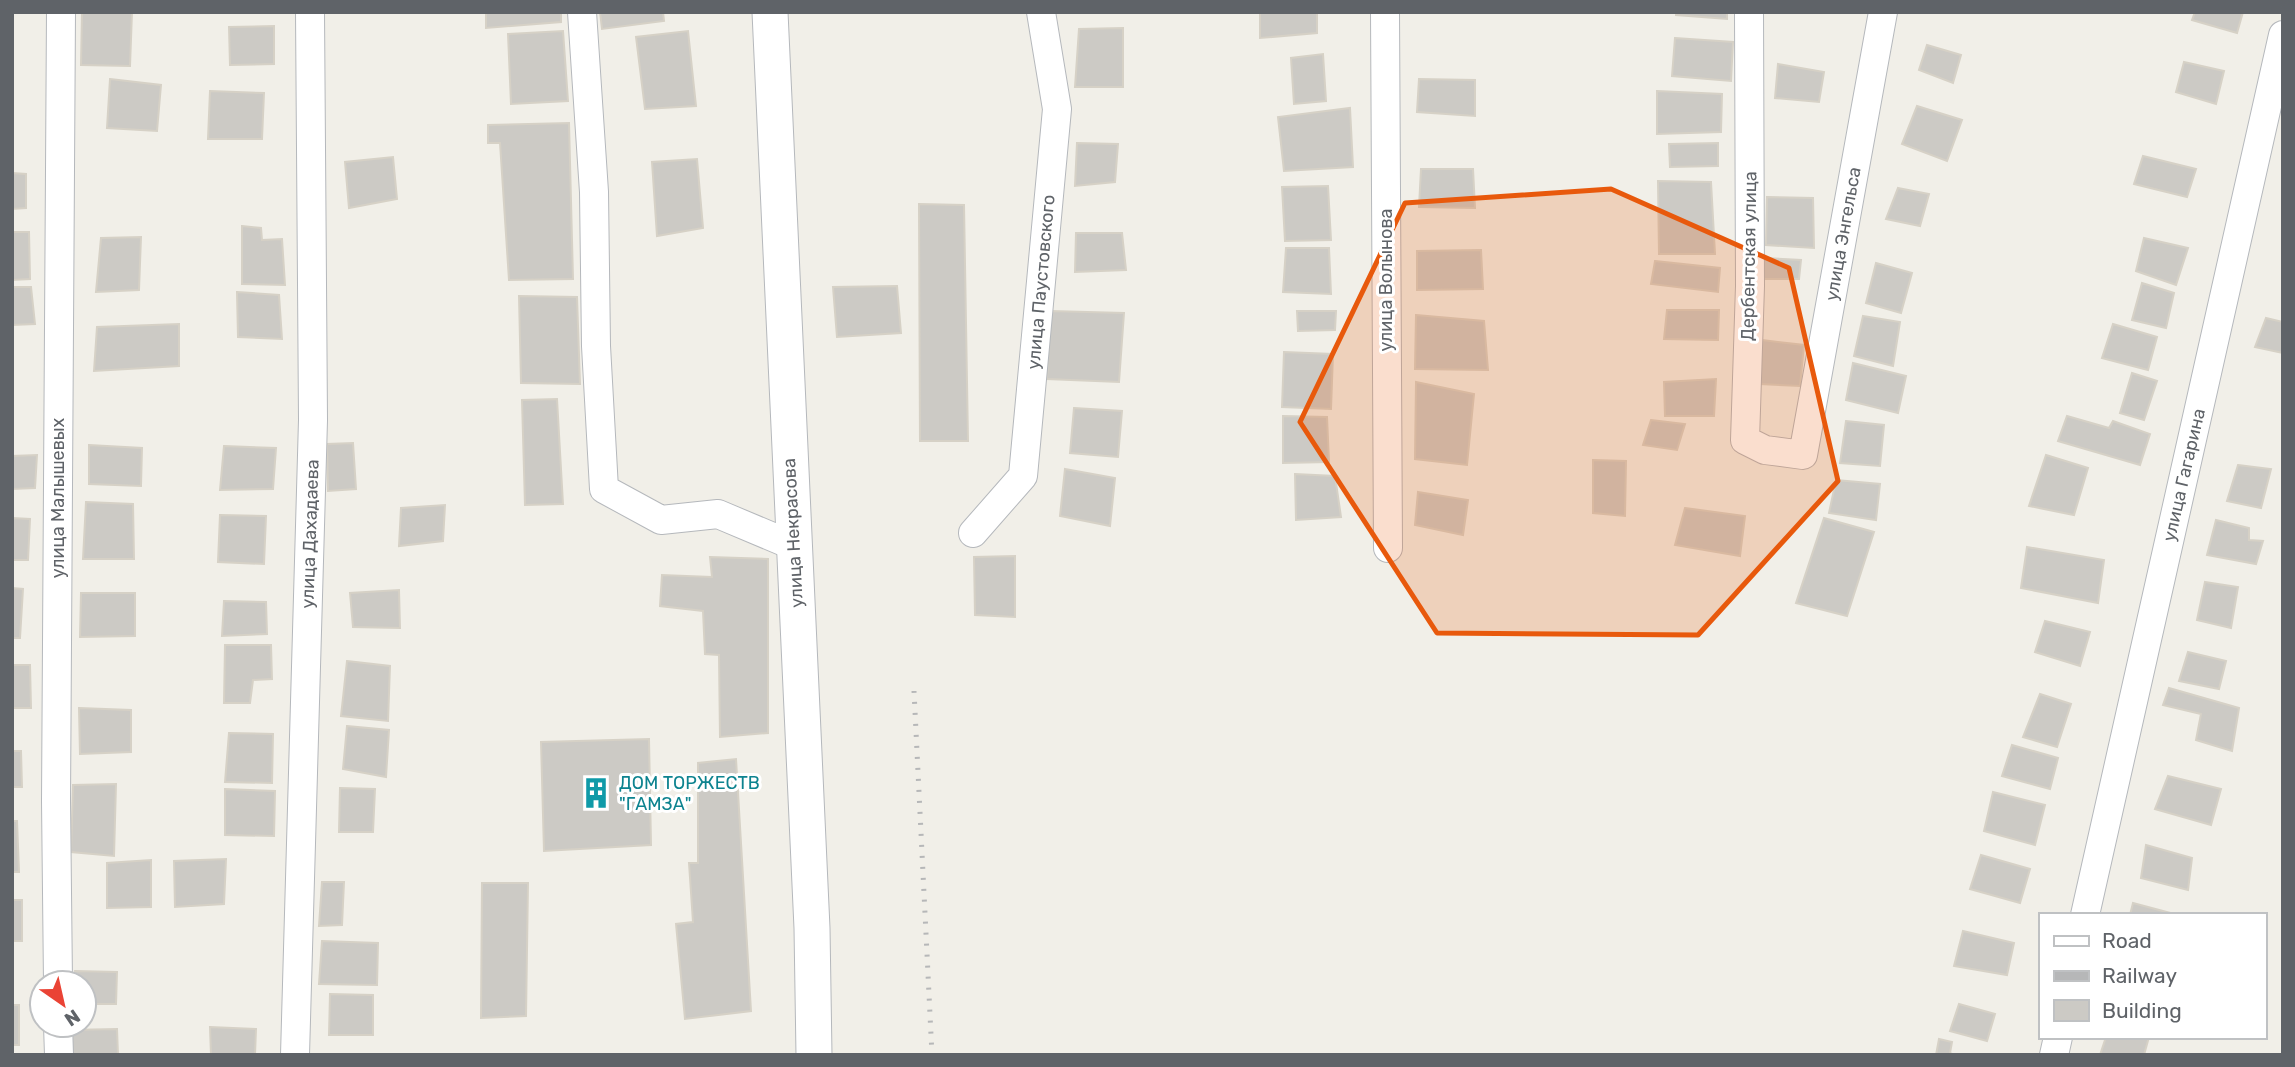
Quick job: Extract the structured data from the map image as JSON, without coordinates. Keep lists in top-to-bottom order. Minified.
{"streets":{"street":["улица Энгельса","Дербентская улица","улица Волынова","улица Паустовского","улица Гагарина","улица Малышевых","улица Некрасова","улица Дахадаева"]},"crossings":[["улица Энгельса","Дербентская улица"]],"places":{"building":["ДОМ ТОРЖЕСТВ \"ГАМЗА\""]},"legend":["Road","Railway","Building"],"north":"bottom right"}
